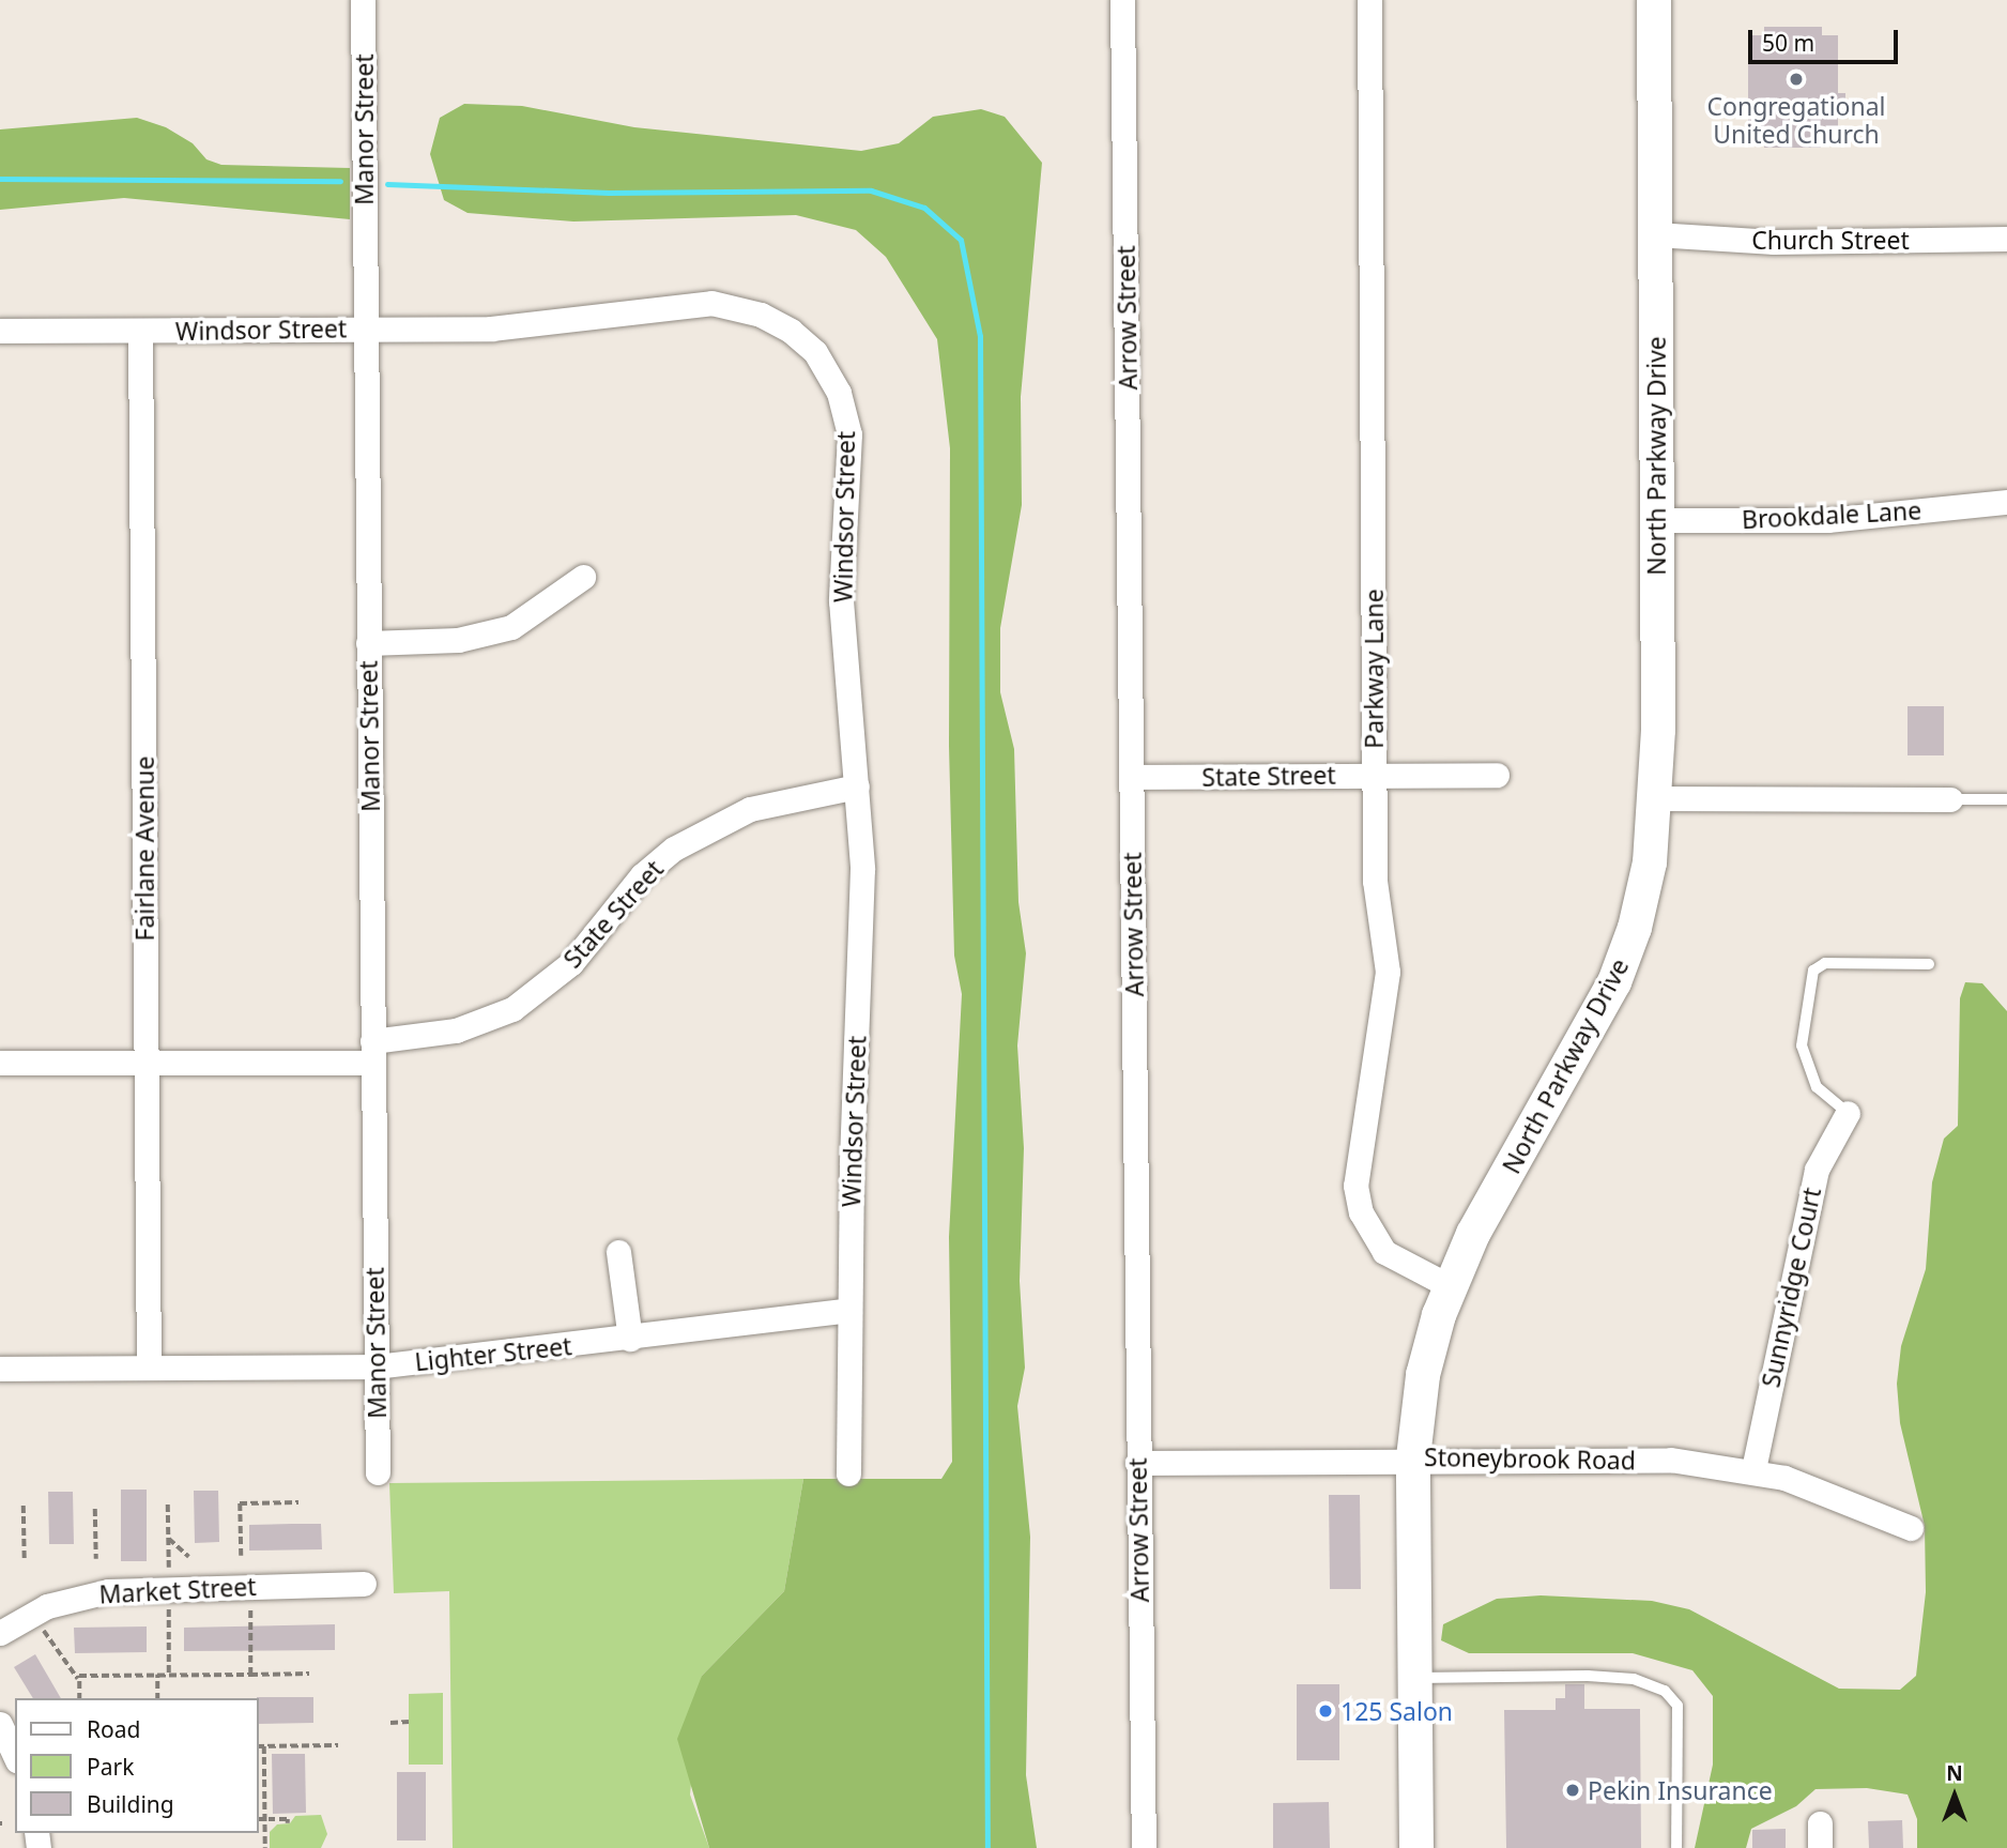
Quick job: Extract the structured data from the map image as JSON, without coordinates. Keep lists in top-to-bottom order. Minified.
{"streets":{"main road":["North Parkway Drive"],"street":["Manor Street","Church Street","Arrow Street","Windsor Street","Brookdale Lane","Parkway Lane","State Street","Fairlane Avenue","Sunnyridge Court","Lighter Street","Stoneybrook Road","Market Street"]},"crossings":[["Manor Street","Windsor Street"],["Manor Street","State Street"],["Manor Street","Lighter Street"],["Church Street","North Parkway Drive"],["Arrow Street","State Street"],["Arrow Street","Stoneybrook Road"],["Windsor Street","State Street"],["Windsor Street","Fairlane Avenue"],["Windsor Street","Lighter Street"],["North Parkway Drive","Brookdale Lane"],["North Parkway Drive","Parkway Lane"],["North Parkway Drive","Stoneybrook Road"],["Parkway Lane","State Street"],["State Street","Fairlane Avenue"],["Fairlane Avenue","Lighter Street"],["Sunnyridge Court","Stoneybrook Road"]],"places":["Congregational United Church","125 Salon","Pekin Insurance"],"legend":["Road","Park","Building"],"scale_bar":"50 m","north":"top"}
